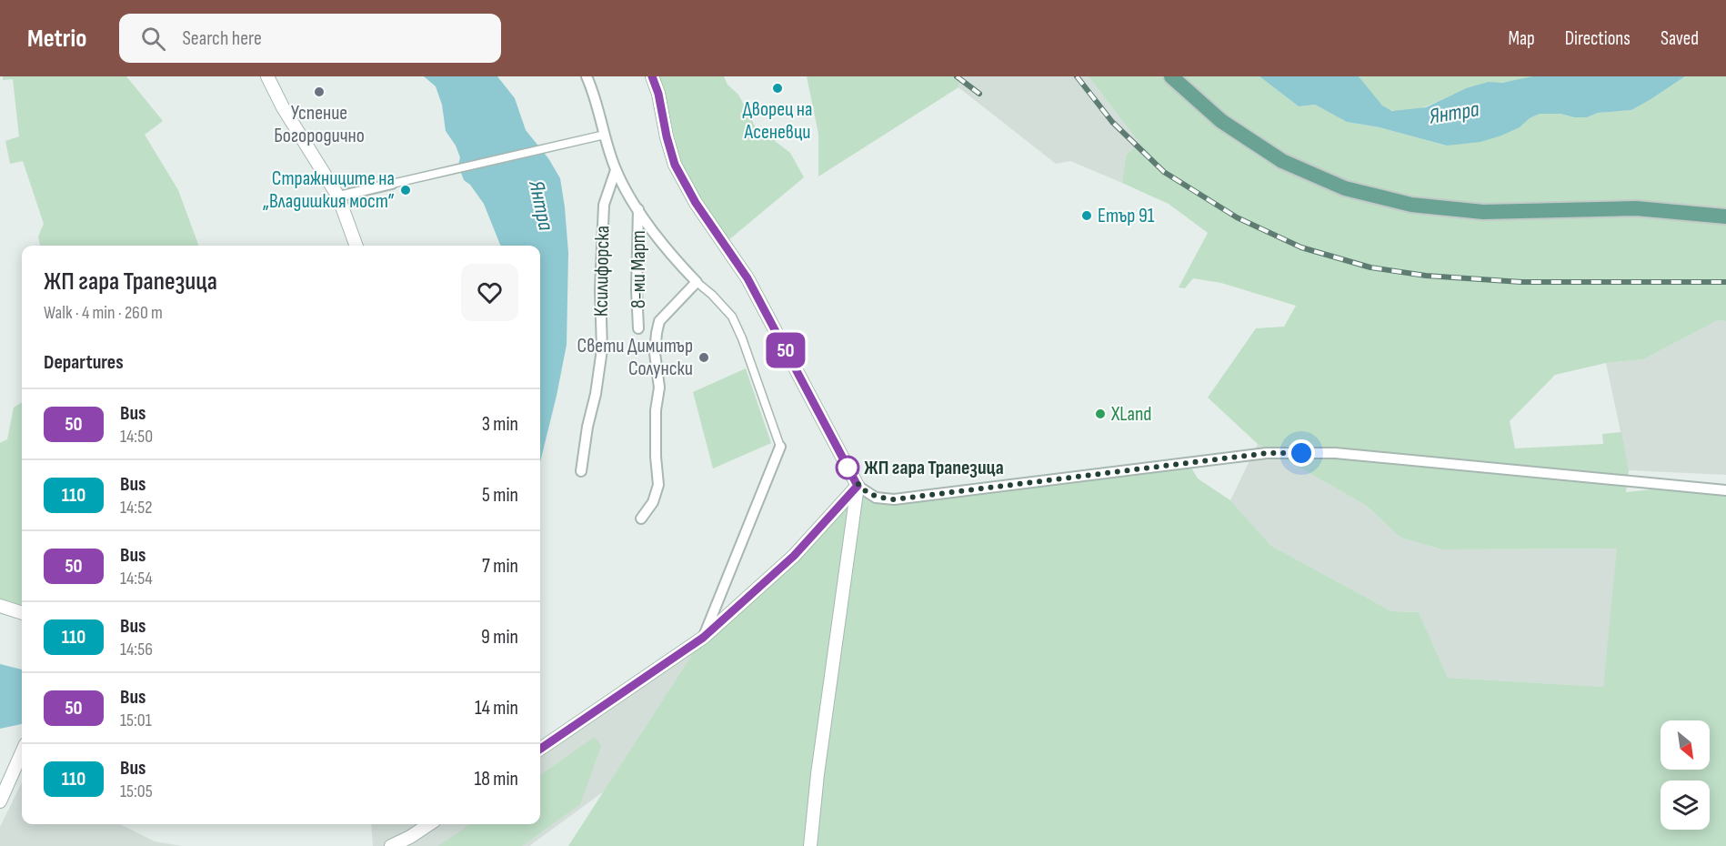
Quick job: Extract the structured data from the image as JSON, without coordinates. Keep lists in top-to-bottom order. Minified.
{"streets":{"street":["8-ми Март","Ксилифорска"]},"water":["Янтра"],"places":["Дворец на Асеневци","Успение Богородично","Стражниците на „Владишкия мост”","Етър 91","Свети Димитър Солунски","XLand","ЖП гара Трапезица"],"lines":["bus line 50"],"north":"bottom right","page":{"header":"Metrio","search":"Search here","nav":["Map","Directions","Saved"],"on_map":"50","heading":[["ЖП гара Трапезица","Walk · 4 min · 260 m"],"Departures"],"list":[{"mark":"50","name":"Bus","note":"14:50","value":"3 min"},{"mark":"110","name":"Bus","note":"14:52","value":"5 min"},{"mark":"50","name":"Bus","note":"14:54","value":"7 min"},{"mark":"110","name":"Bus","note":"14:56","value":"9 min"},{"mark":"50","name":"Bus","note":"15:01","value":"14 min"},{"mark":"110","name":"Bus","note":"15:05","value":"18 min"}]}}
